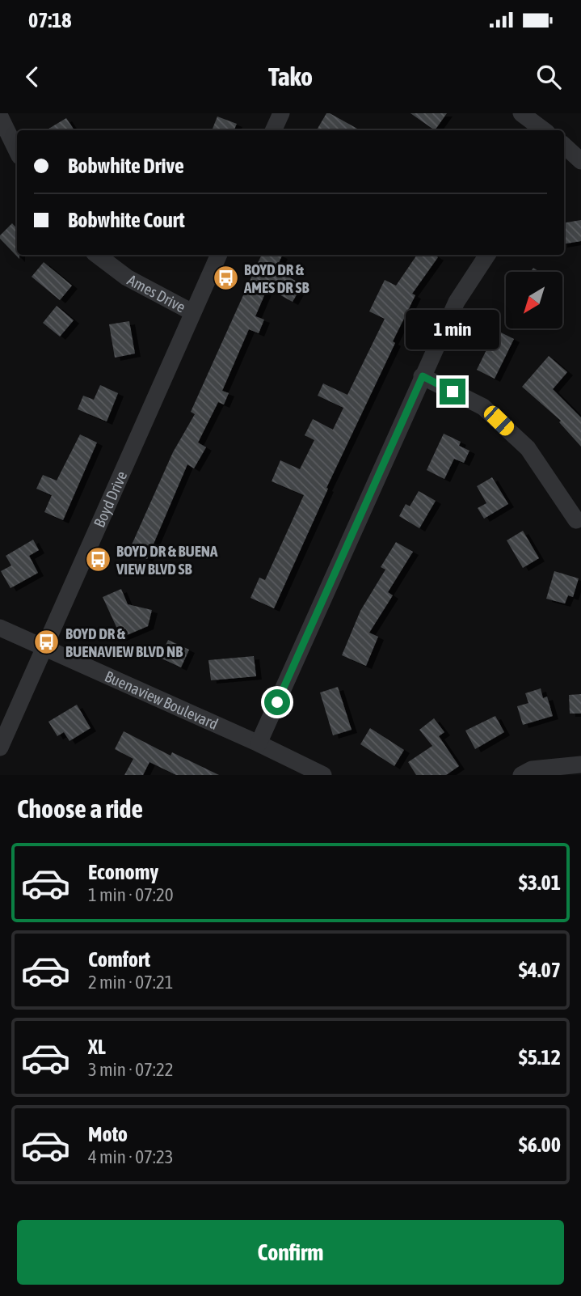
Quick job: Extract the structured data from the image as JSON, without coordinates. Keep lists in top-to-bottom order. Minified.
{"streets":{"street":["Ames Drive","Boyd Drive","Buenaview Boulevard"]},"crossings":[["Ames Drive","Boyd Drive"],["Boyd Drive","Buenaview Boulevard"]],"places":{"bus stop":["BOYD DR & AMES DR SB","BOYD DR & BUENA VIEW BLVD SB","BOYD DR & BUENAVIEW BLVD NB"]},"north":"bottom left","page":{"status":"07:18","header":"Tako","banner":["Bobwhite Drive","Bobwhite Court"],"bubble":"1 min","heading":"Choose a ride","list":[{"name":"Economy","note":"1 min · 07:20","value":"$3.01"},{"name":"Comfort","note":"2 min · 07:21","value":"$4.07"},{"name":"XL","note":"3 min · 07:22","value":"$5.12"},{"name":"Moto","note":"4 min · 07:23","value":"$6.00"}],"buttons":"Confirm"}}
